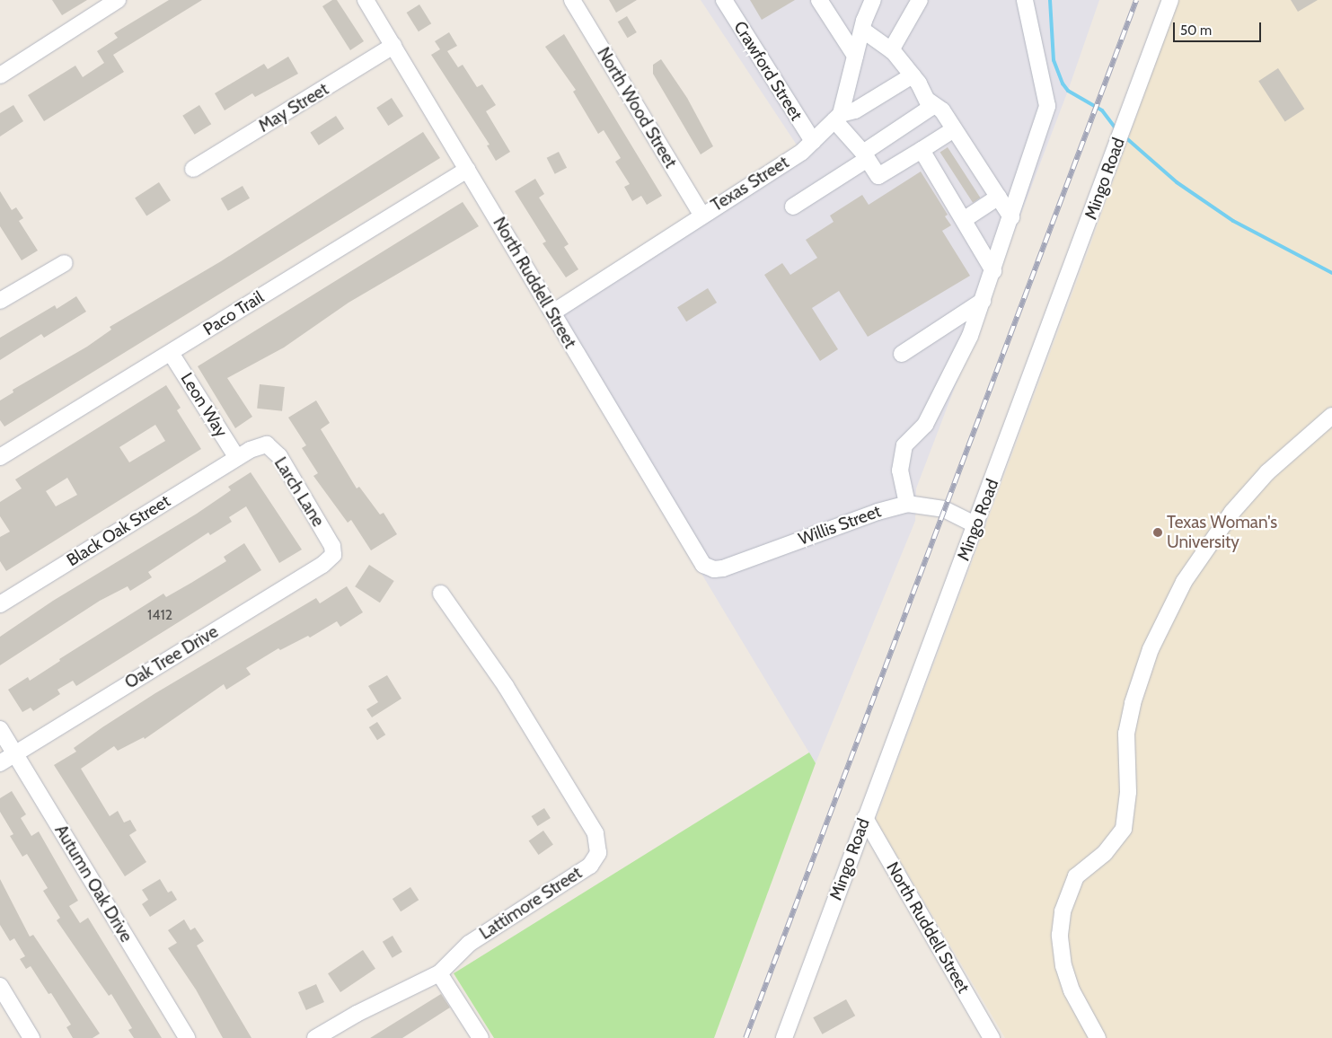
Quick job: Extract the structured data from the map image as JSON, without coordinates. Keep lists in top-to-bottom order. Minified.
{"streets":{"street":["Crawford Street","May Street","North Wood Street","Mingo Road","Texas Street","North Ruddell Street","Paco Trail","Leon Way","Larch Lane","Willis Street","Black Oak Street","Oak Tree Drive","Autumn Oak Drive","Lattimore Street"]},"crossings":[["Crawford Street","Texas Street"],["May Street","North Ruddell Street"],["North Wood Street","Texas Street"],["Mingo Road","North Ruddell Street"],["Mingo Road","Willis Street"],["Texas Street","North Ruddell Street"],["North Ruddell Street","Paco Trail"],["North Ruddell Street","Willis Street"],["Paco Trail","Leon Way"],["Leon Way","Larch Lane"],["Leon Way","Black Oak Street"],["Larch Lane","Black Oak Street"],["Larch Lane","Oak Tree Drive"],["Oak Tree Drive","Autumn Oak Drive"]],"places":["Texas Woman's University"],"house_numbers":["1412"],"scale_bar":"50 m"}
